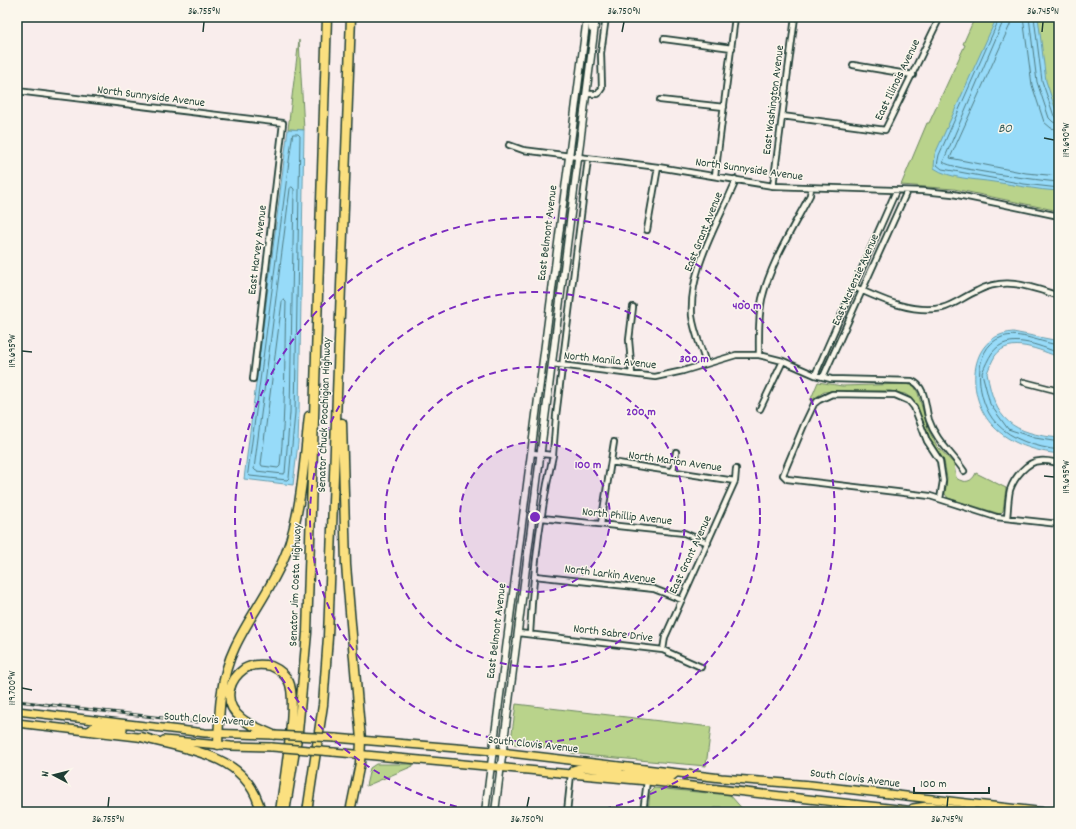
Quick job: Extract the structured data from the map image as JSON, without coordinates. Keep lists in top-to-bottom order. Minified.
{"streets":{"highway":["Senator Chuck Poochigian Highway","Senator Jim Costa Highway"],"main road":["South Clovis Avenue"],"street":["East Illinois Avenue","North Sunnyside Avenue","East Washington Avenue","East Grant Avenue","East Belmont Avenue","East Harvey Avenue","East McKenzie Avenue","North Manila Avenue","North Marion Avenue","North Phillip Avenue","North Larkin Avenue","North Sabre Drive"]},"crossings":[["East Illinois Avenue","East Washington Avenue"],["North Sunnyside Avenue","East Washington Avenue"],["North Sunnyside Avenue","East Grant Avenue"],["North Sunnyside Avenue","East Belmont Avenue"],["North Sunnyside Avenue","East Harvey Avenue"],["North Sunnyside Avenue","East McKenzie Avenue"],["East Grant Avenue","North Manila Avenue"],["East Grant Avenue","North Marion Avenue"],["East Grant Avenue","North Phillip Avenue"],["East Grant Avenue","North Larkin Avenue"],["East Grant Avenue","North Sabre Drive"],["East Belmont Avenue","North Manila Avenue"],["East Belmont Avenue","North Sabre Drive"],["East Belmont Avenue","South Clovis Avenue"],["East McKenzie Avenue","North Manila Avenue"],["Senator Chuck Poochigian Highway","Senator Jim Costa Highway"]],"water":["BO"],"scale_bar":"100 m","north":"left","coordinates":["36.755°N","36.750°N","36.745°N","119.690°W","119.695°W","119.700°W"],"rings":["400 m","300 m","200 m","100 m"]}
